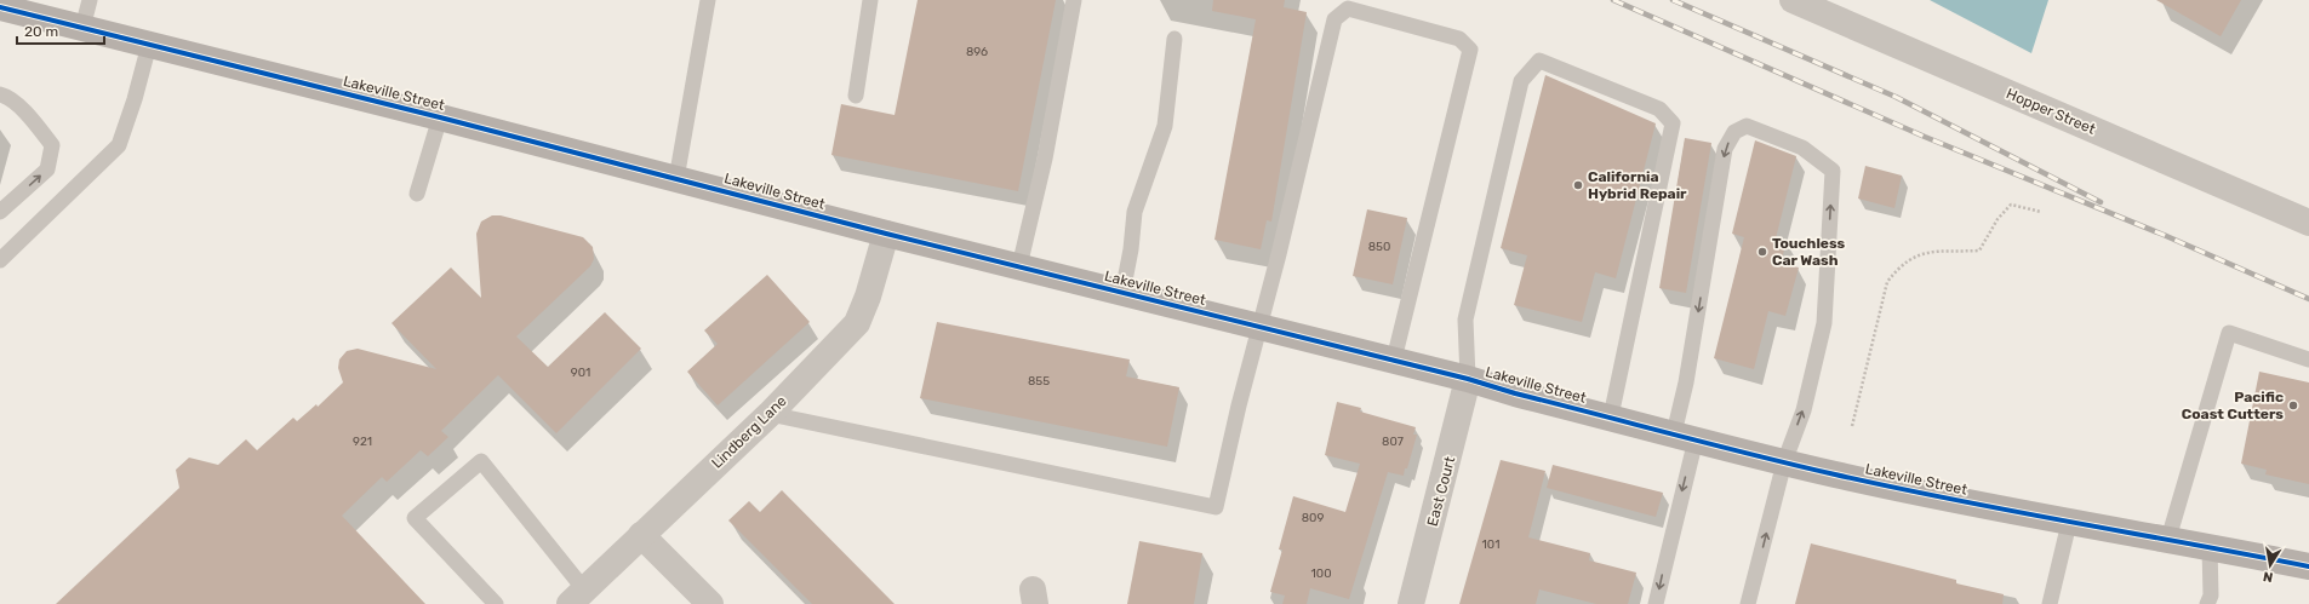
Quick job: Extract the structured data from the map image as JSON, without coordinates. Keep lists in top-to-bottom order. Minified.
{"streets":{"main road":["Lakeville Street"],"street":["Hopper Street","Lindberg Lane","East Court"]},"crossings":[["Lakeville Street","Lindberg Lane"],["Lakeville Street","East Court"]],"places":["California Hybrid Repair","Touchless Car Wash","Pacific Coast Cutters"],"house_numbers":["896","850","901","855","921","807","809","101","100"],"scale_bar":"20 m","north":"bottom"}
